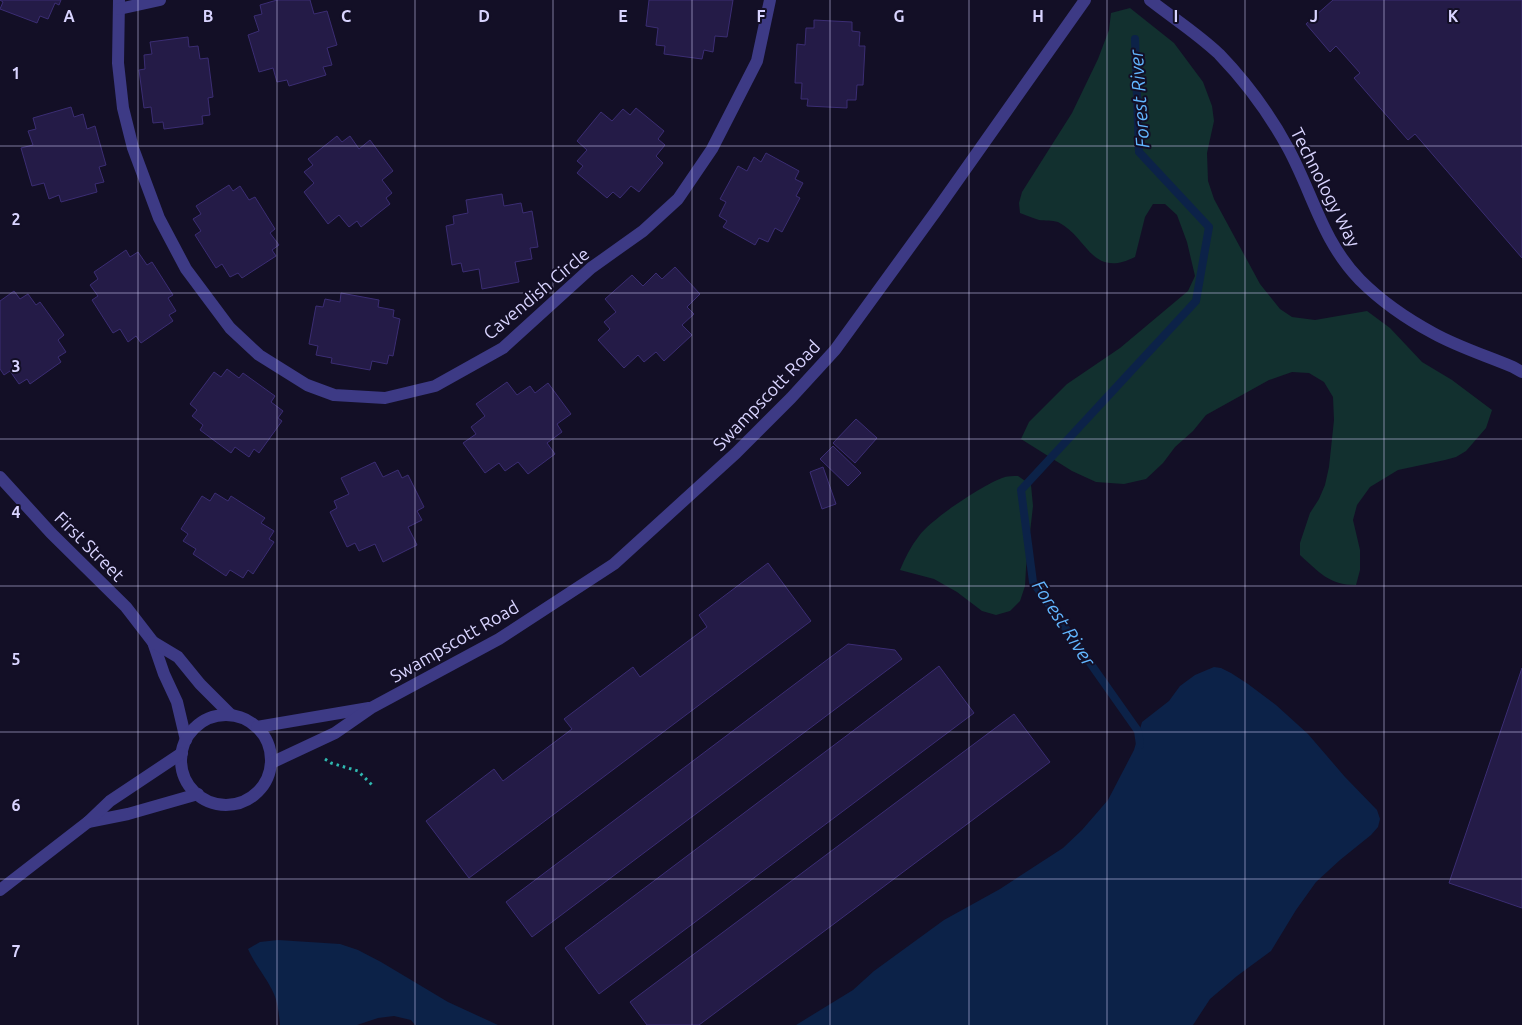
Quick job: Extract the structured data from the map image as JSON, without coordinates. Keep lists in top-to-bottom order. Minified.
{"streets":{"street":["Technology Way","Cavendish Circle","Swampscott Road","First Street"]},"crossings":[["Swampscott Road","First Street"]],"water":["Forest River"],"grid":{"columns":["A","B","C","D","E","F","G","H","I","J","K"],"rows":["1","2","3","4","5","6","7"]}}
